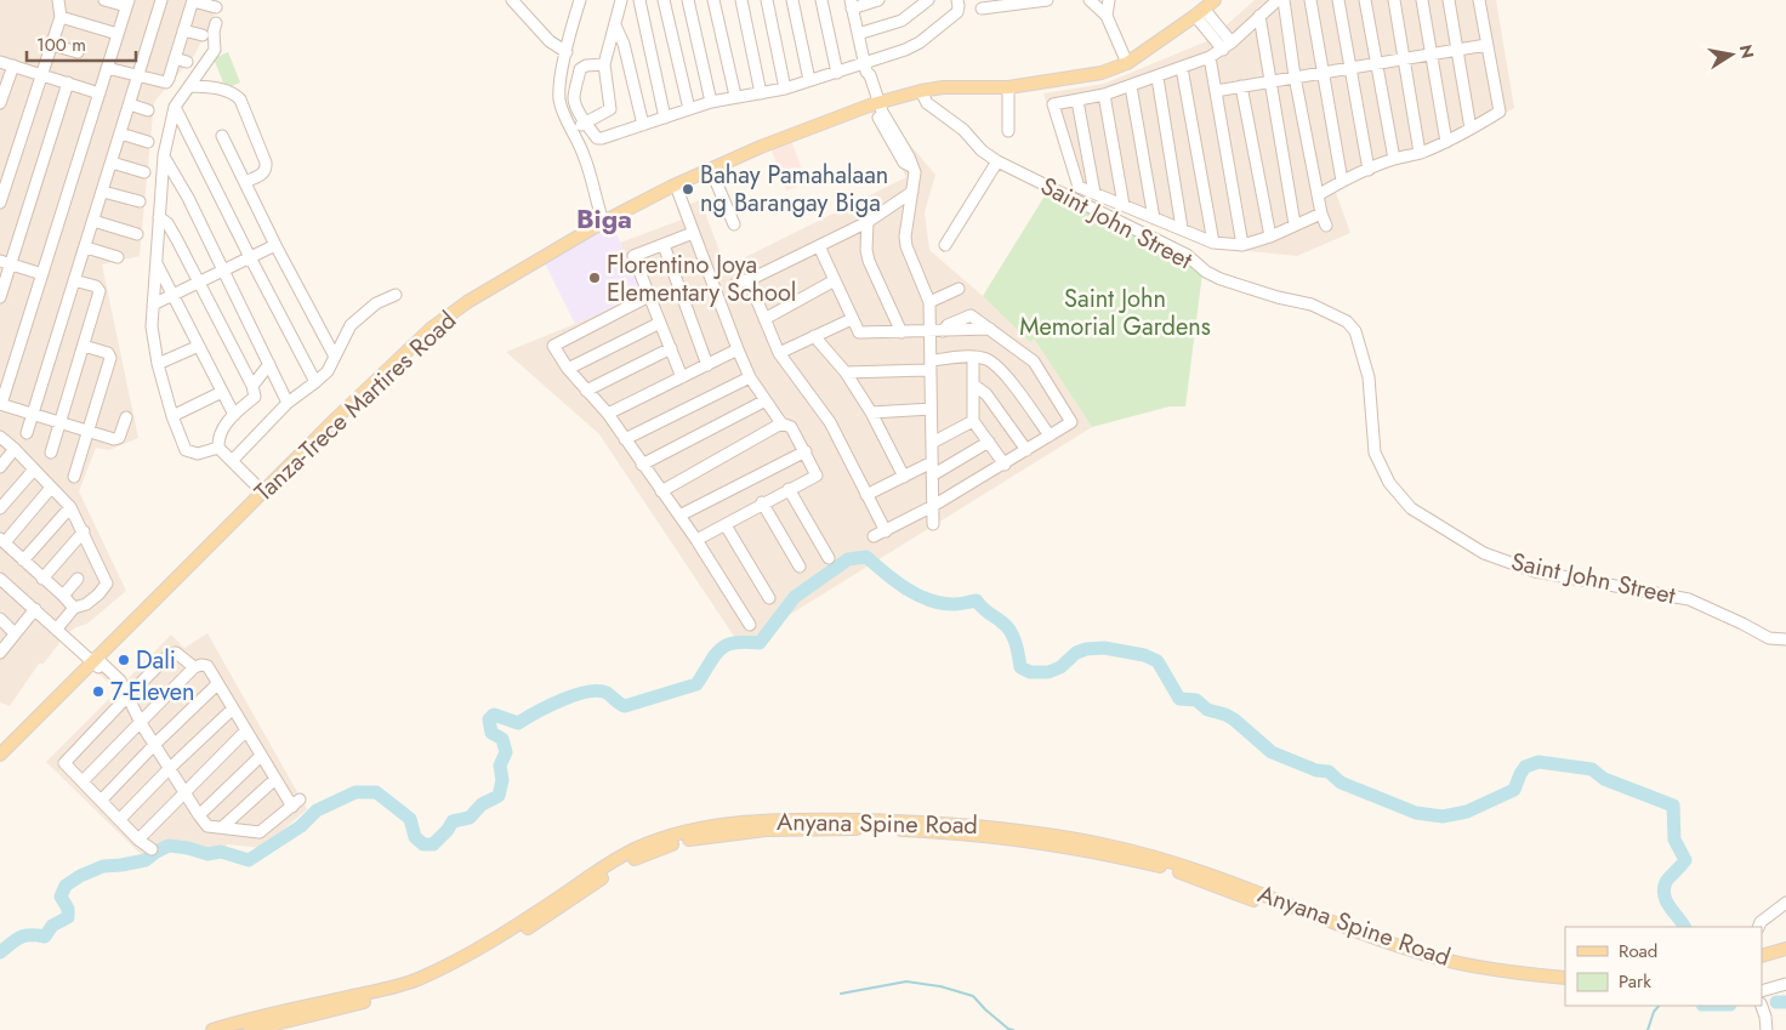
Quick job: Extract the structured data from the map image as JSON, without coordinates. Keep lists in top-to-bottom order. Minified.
{"streets":{"main road":["Tanza-Trece Martires Road","Anyana Spine Road"],"street":["Saint John Street"]},"crossings":[["Saint John Street","Tanza-Trece Martires Road"]],"districts":["Biga"],"parks":["Saint John Memorial Gardens"],"places":["Bahay Pamahalaan ng Barangay Biga","Florentino Joya Elementary School","Dali","7-Eleven"],"legend":["Road","Park"],"scale_bar":"100 m","north":"right"}
